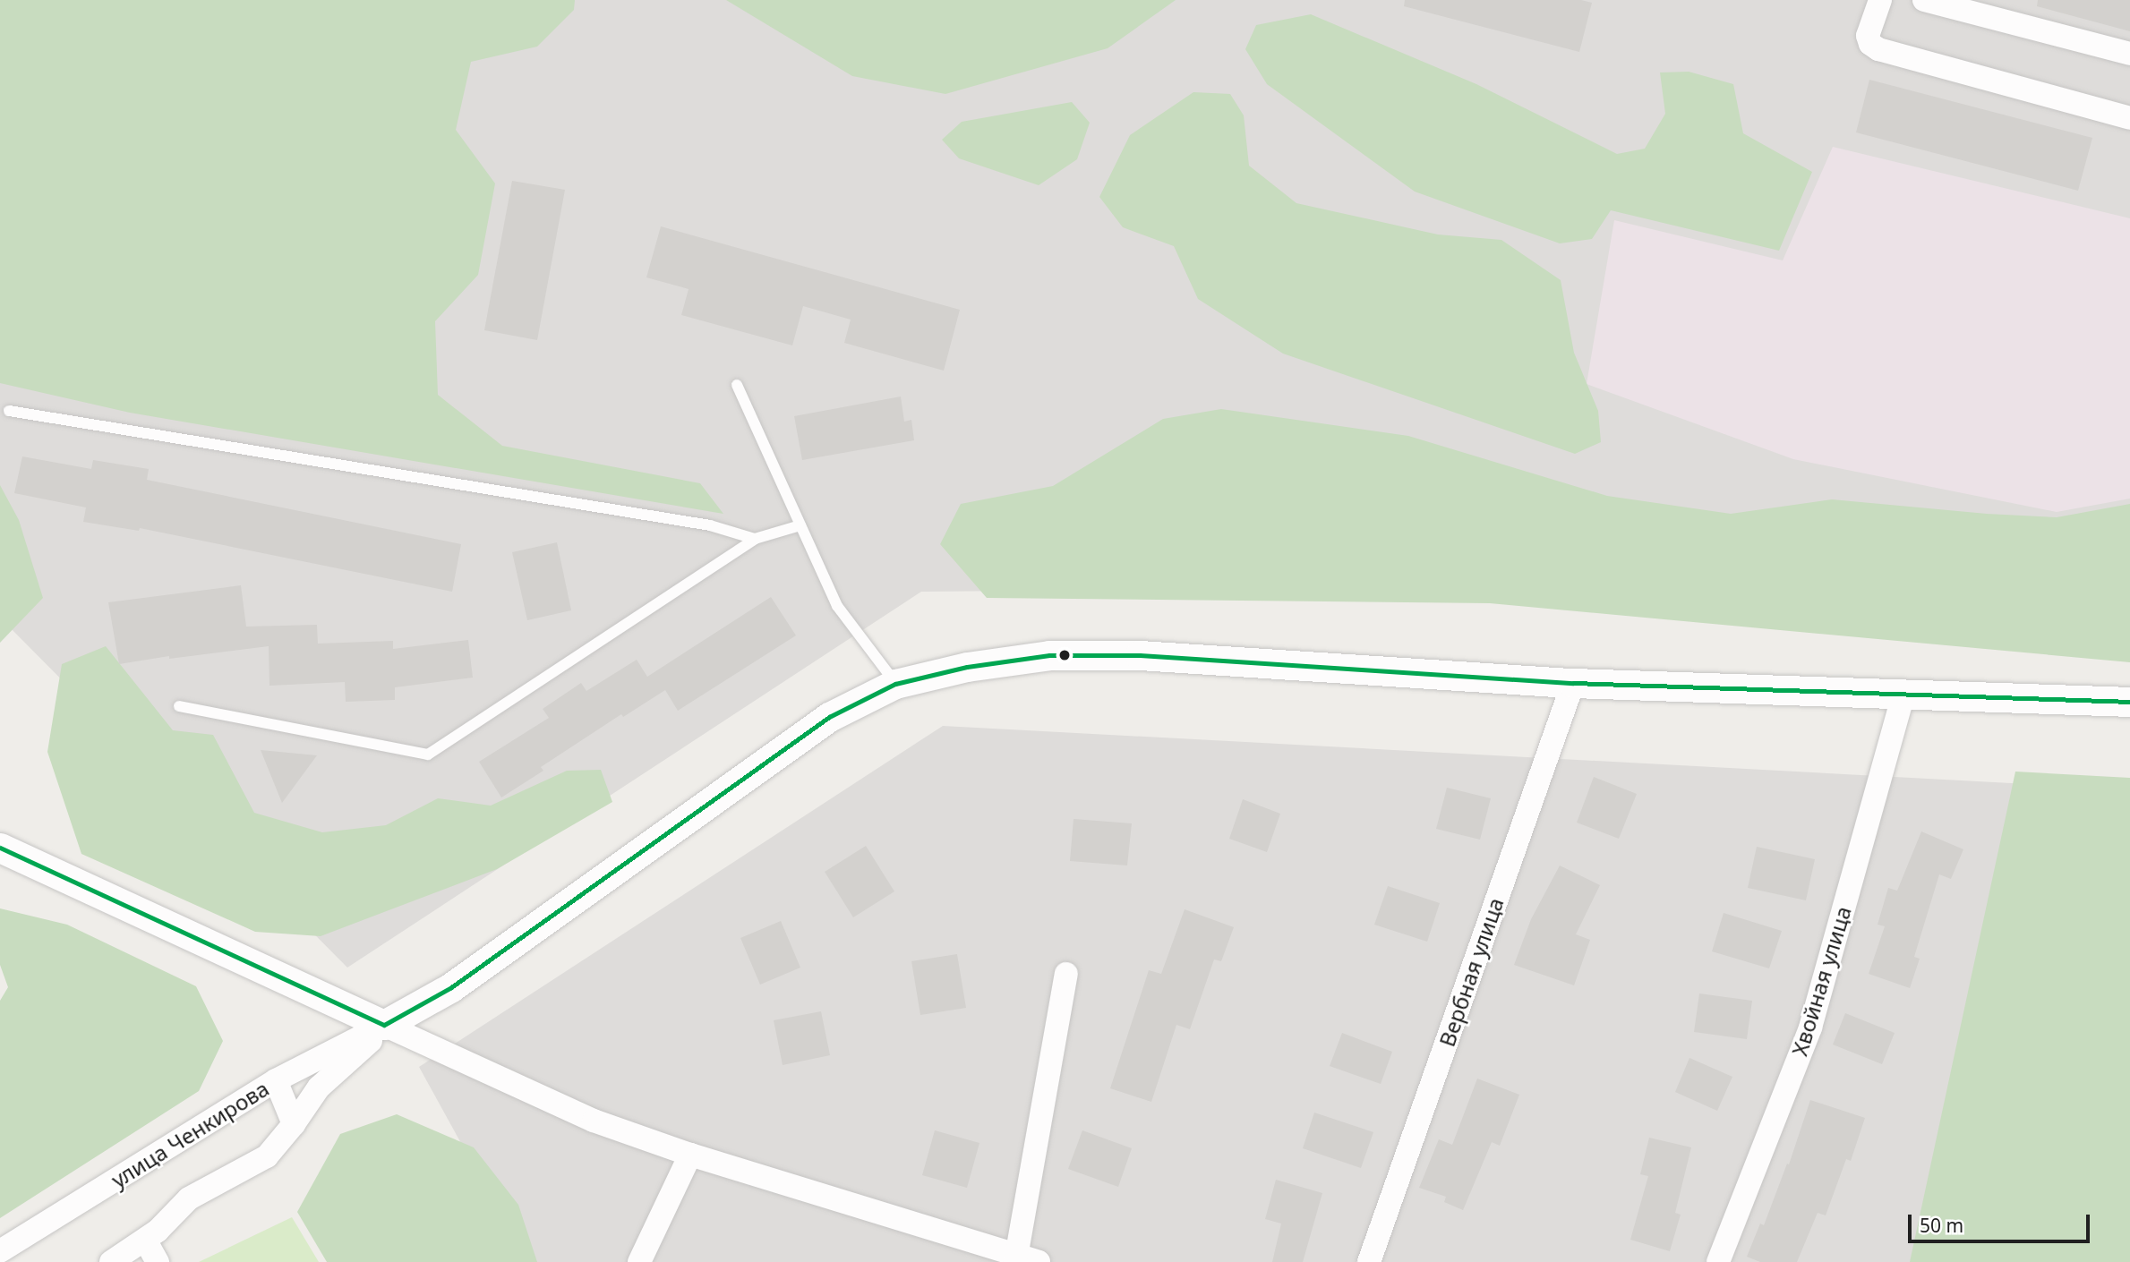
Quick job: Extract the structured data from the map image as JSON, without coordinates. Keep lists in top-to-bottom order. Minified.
{"streets":{"street":["Вербная улица","Хвойная улица","улица Ченкирова"]},"scale_bar":"50 m"}
